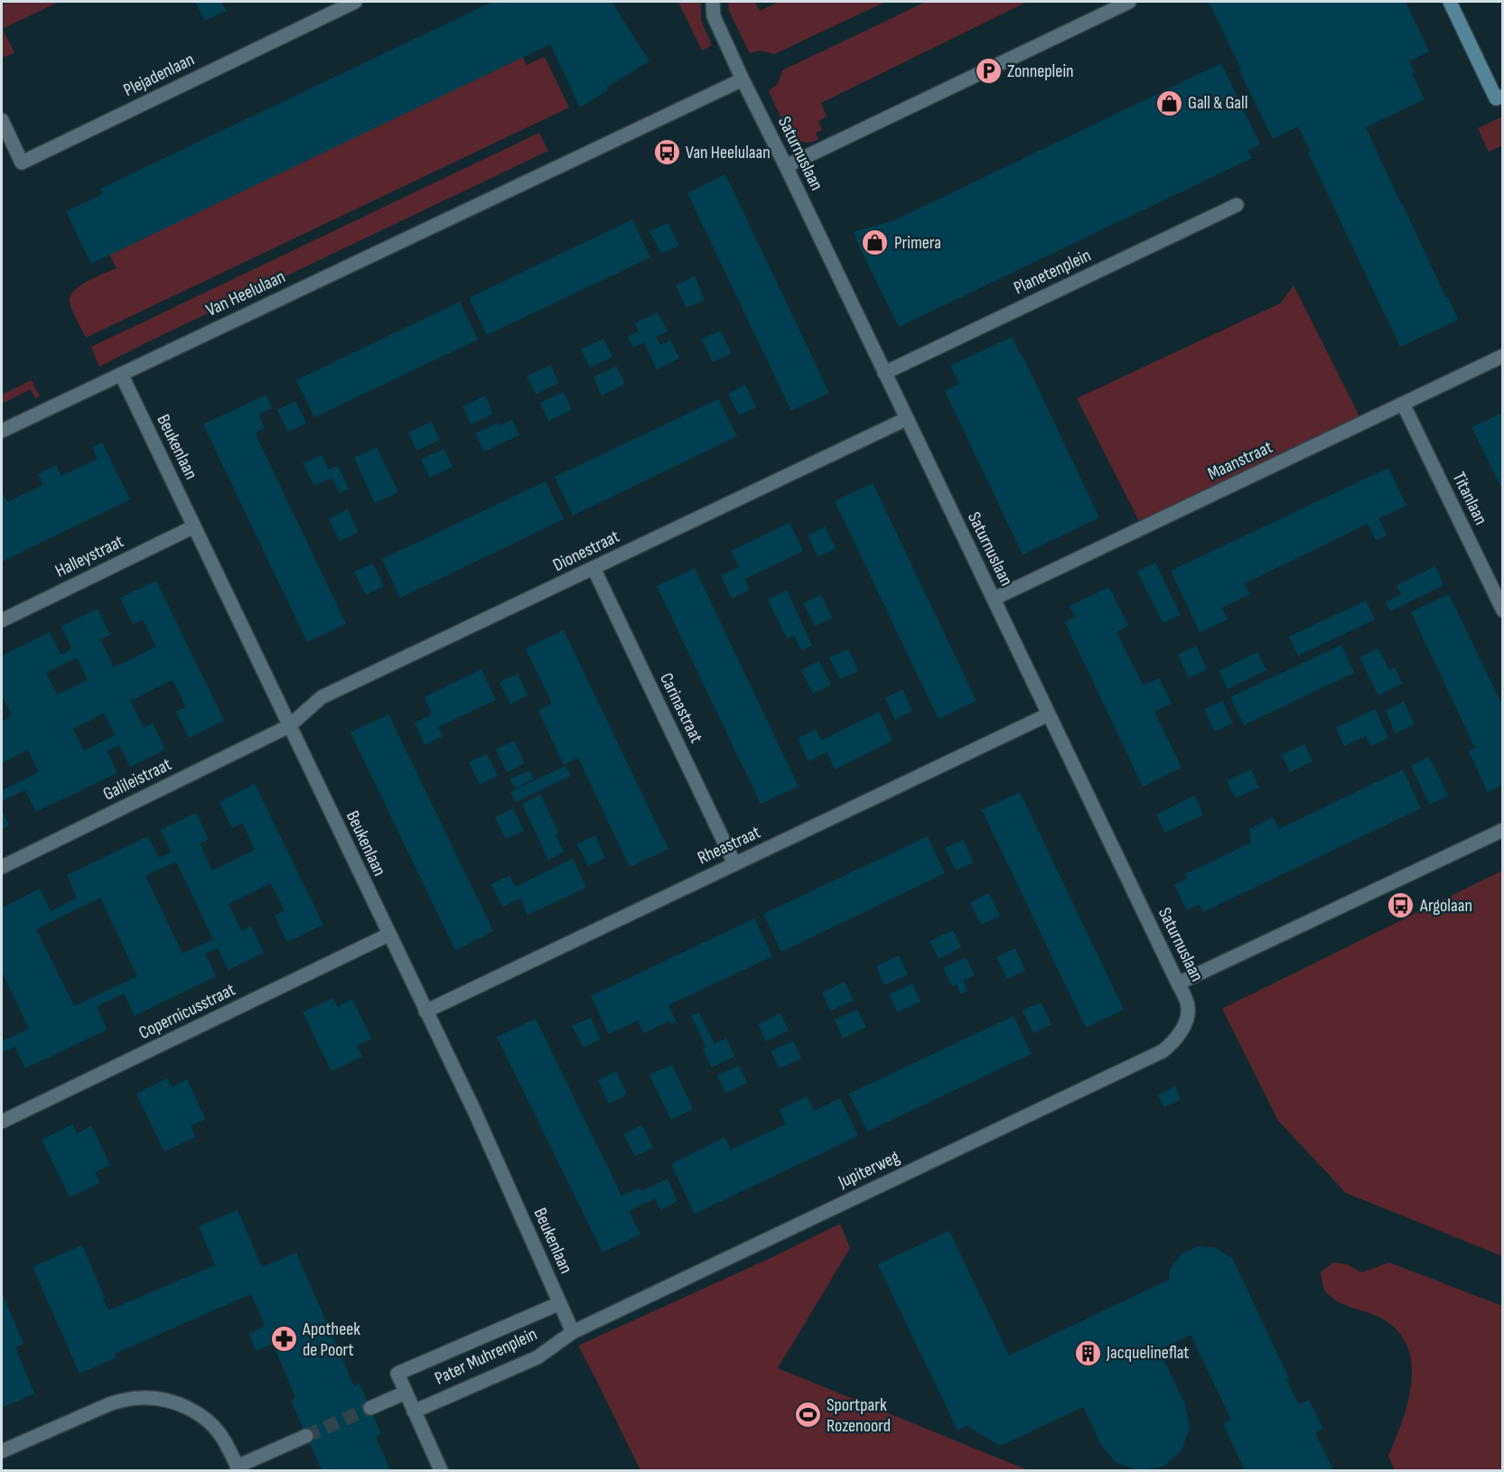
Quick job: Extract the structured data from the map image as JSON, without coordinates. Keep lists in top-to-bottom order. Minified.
{"streets":{"street":["Plejadenlaan","Saturnuslaan","Planetenplein","Van Heelulaan","Beukenlaan","Maanstraat","Titanlaan","Dionestraat","Halleystraat","Carinastraat","Galileistraat","Rheastraat","Copernicusstraat","Jupiterweg","Pater Muhrenplein"]},"crossings":[["Saturnuslaan","Planetenplein"],["Saturnuslaan","Van Heelulaan"],["Saturnuslaan","Maanstraat"],["Saturnuslaan","Dionestraat"],["Saturnuslaan","Rheastraat"],["Saturnuslaan","Jupiterweg"],["Van Heelulaan","Beukenlaan"],["Beukenlaan","Dionestraat"],["Beukenlaan","Halleystraat"],["Beukenlaan","Galileistraat"],["Beukenlaan","Rheastraat"],["Beukenlaan","Copernicusstraat"],["Beukenlaan","Jupiterweg"],["Beukenlaan","Pater Muhrenplein"],["Maanstraat","Titanlaan"],["Dionestraat","Carinastraat"],["Dionestraat","Galileistraat"],["Carinastraat","Rheastraat"],["Jupiterweg","Pater Muhrenplein"]],"places":{"parking":["Zonneplein"],"shop":["Gall & Gall","Primera"],"bus stop":["Van Heelulaan","Argolaan"],"pharmacy":["Apotheek de Poort"],"building":["Jacquelineflat"],"sports":["Sportpark Rozenoord"]}}
